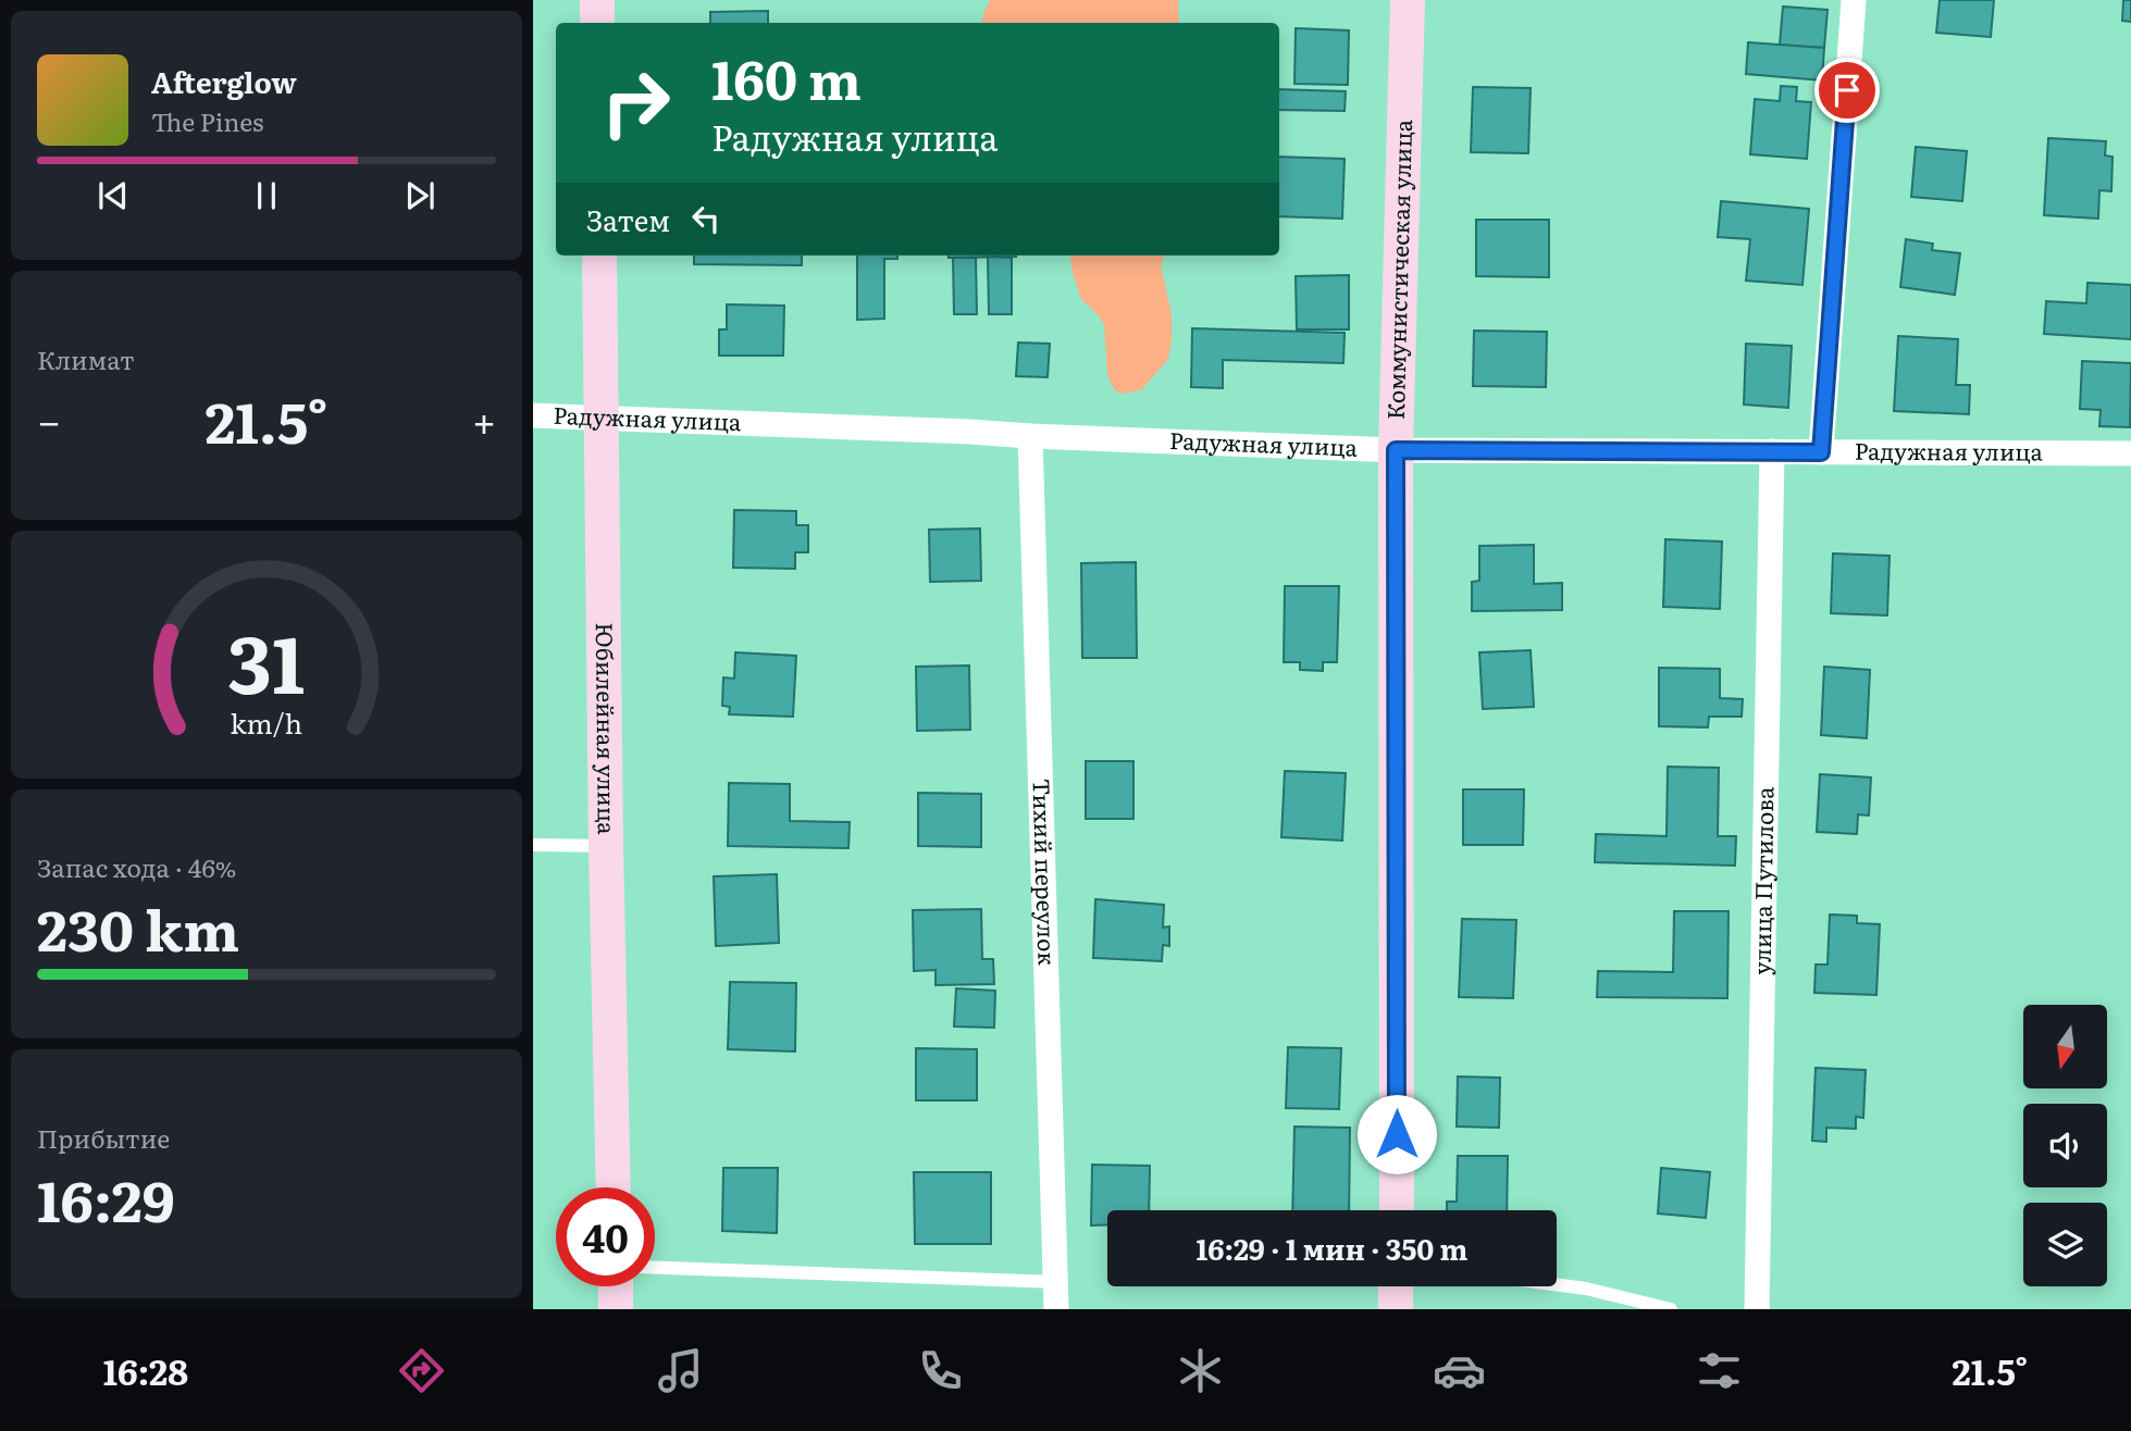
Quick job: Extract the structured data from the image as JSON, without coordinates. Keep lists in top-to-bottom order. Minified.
{"streets":{"street":["Коммунистическая улица","Радужная улица","Юбилейная улица","Тихий переулок","улица Путилова"]},"crossings":[["Коммунистическая улица","Радужная улица"],["Радужная улица","Юбилейная улица"],["Радужная улица","Тихий переулок"],["Радужная улица","улица Путилова"]],"north":"bottom","page":{"turn":["160 m","Радужная улица"],"song":["Afterglow","The Pines"],"then":"Затем","tile":["Климат",["Запас хода · 46%","230 km"],["Прибытие","16:29"]],"heat":["−","21.5°","+"],"limit":"40","trip":"16:29 · 1 мин · 350 m","tabs":["16:28","21.5°"],"gauge":["31","km/h"]}}
